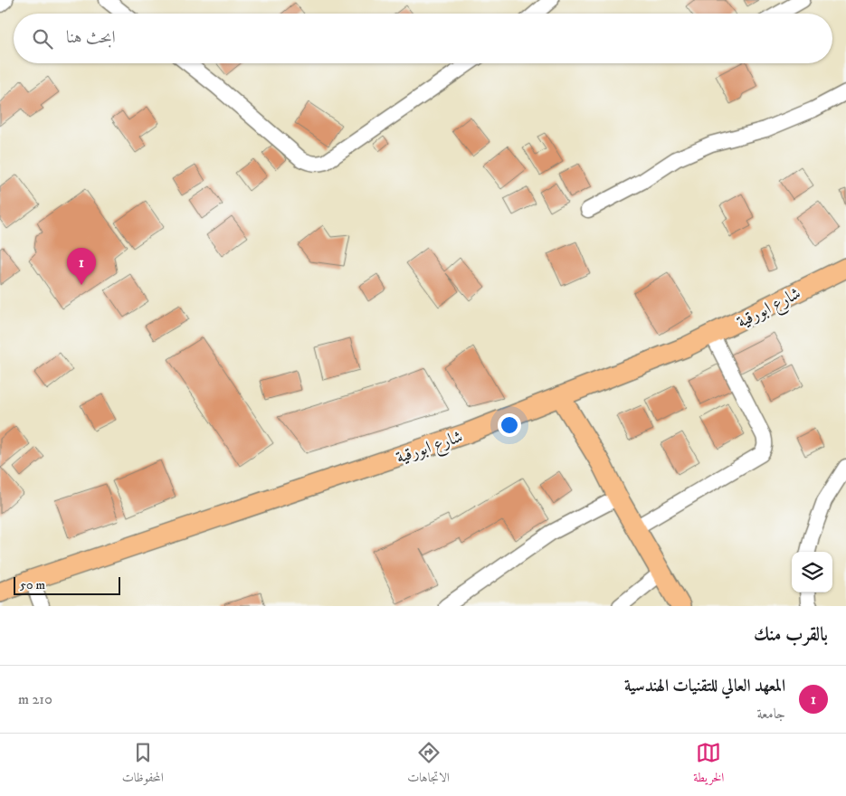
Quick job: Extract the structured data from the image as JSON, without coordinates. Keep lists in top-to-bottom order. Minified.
{"streets":{"main road":["شارع ابورقية"]},"scale_bar":"50 m","page":{"search":"ابحث هنا","pins":"1","scale":"50 m","heading":"بالقرب منك","list":[{"mark":"1","name":"المعهد العالي للتقنيات الهندسية","note":"جامعة","value":"210 m"}],"nav":["الخريطة","الاتجاهات","المحفوظات"]}}
